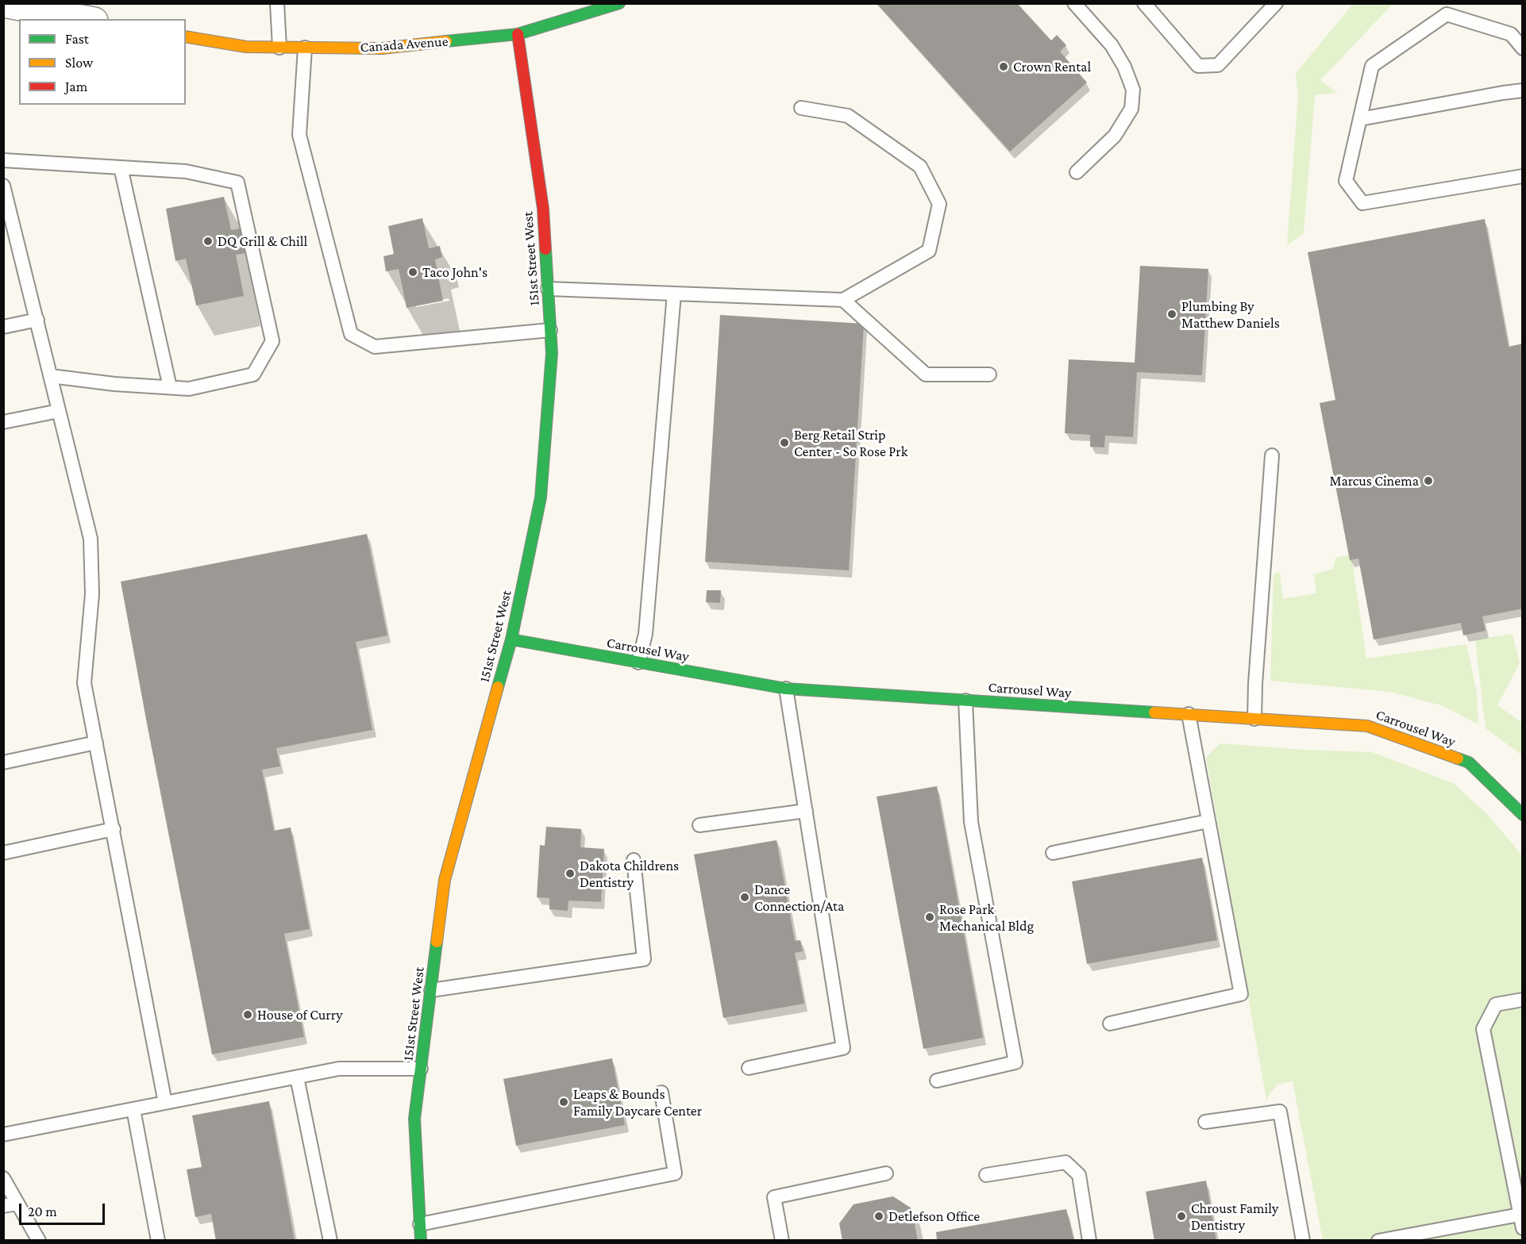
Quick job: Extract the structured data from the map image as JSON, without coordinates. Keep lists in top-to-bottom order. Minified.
{"streets":{"street":["Canada Avenue","151st Street West","Carrousel Way"]},"crossings":[["Canada Avenue","151st Street West"],["151st Street West","Carrousel Way"]],"places":["Crown Rental","DQ Grill & Chill","Taco John's","Plumbing By Matthew Daniels","Berg Retail Strip Center - So Rose Prk","Marcus Cinema","Dakota Childrens Dentistry","Dance Connection/Ata","Rose Park Mechanical Bldg","House of Curry","Leaps & Bounds Family Daycare Center","Detlefson Office","Chroust Family Dentistry"],"legend":["Fast","Slow","Jam"],"scale_bar":"20 m"}
